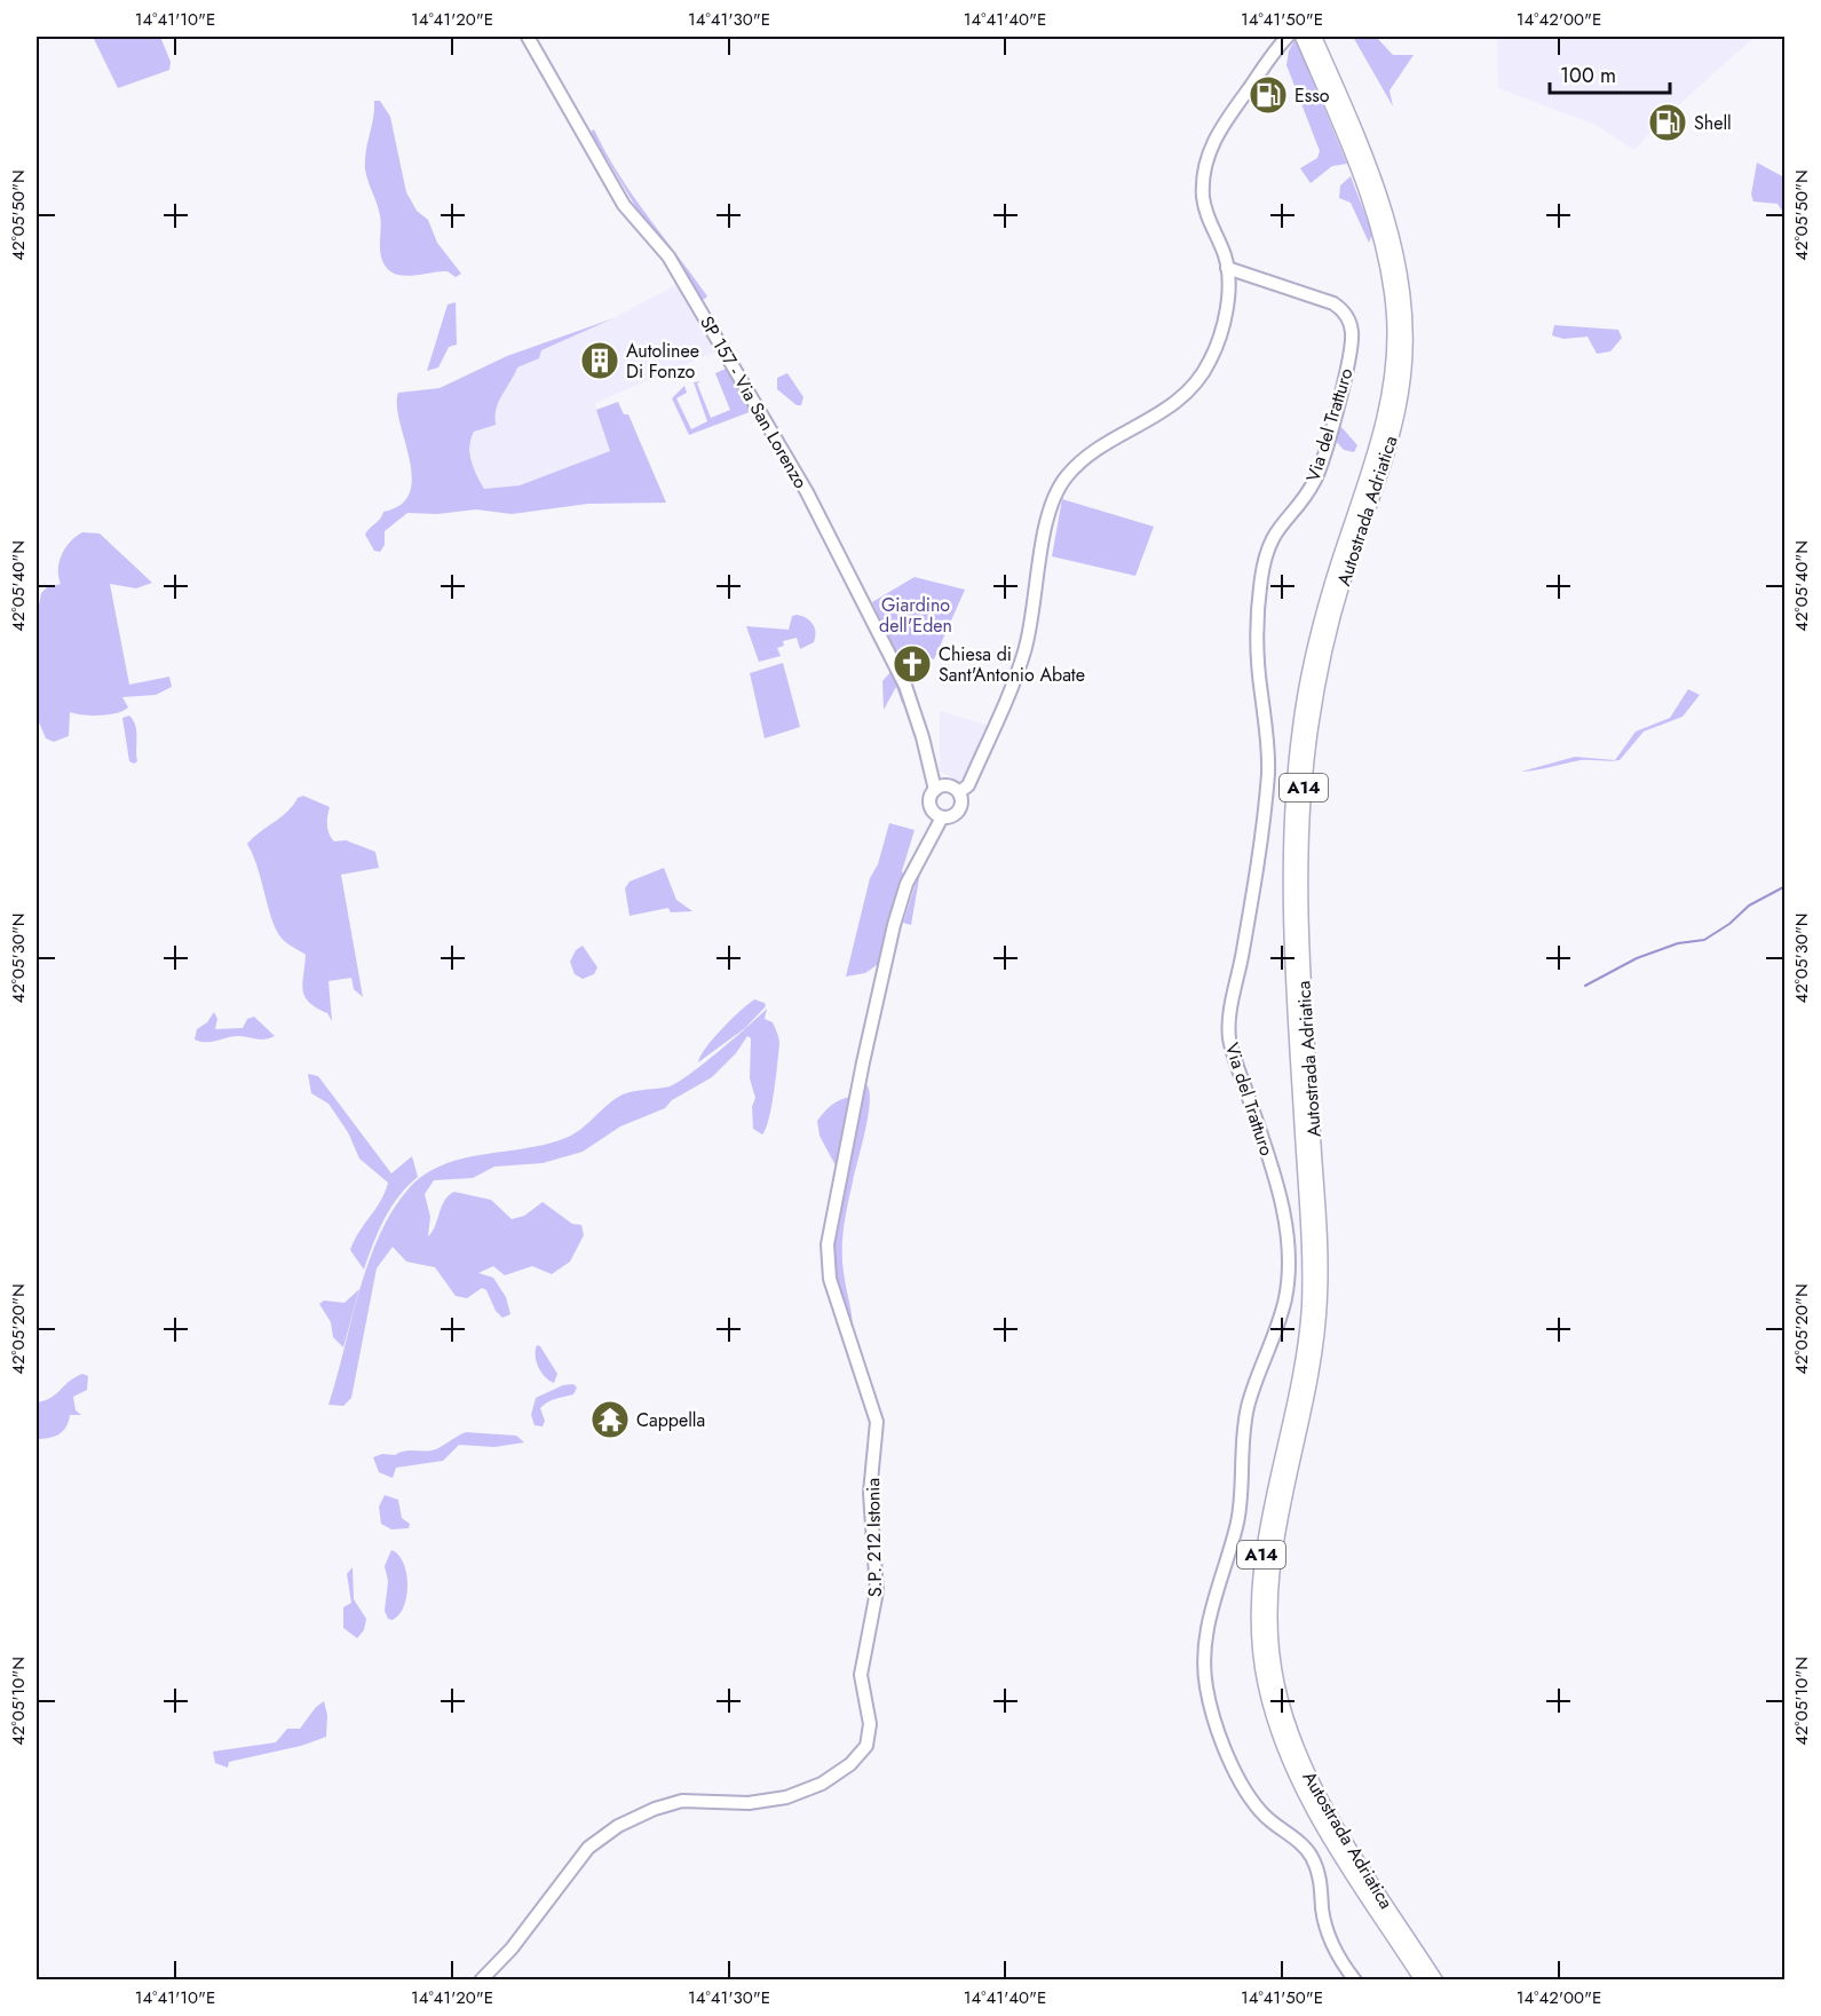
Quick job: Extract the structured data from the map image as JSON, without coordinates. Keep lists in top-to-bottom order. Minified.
{"streets":{"highway":["Autostrada Adriatica","A14"],"main road":["SP 157 - Via San Lorenzo","Via del Tratturo","S.P. 212 Istonia"]},"crossings":[["SP 157 - Via San Lorenzo","S.P. 212 Istonia"]],"parks":["Giardino dell'Eden"],"places":{"fuel station":["Esso","Shell"],"building":["Autolinee Di Fonzo"],"church":["Chiesa di Sant'Antonio Abate"],"temple":["Cappella"]},"scale_bar":"100 m","coordinates":["14°41'10\"E","14°41'20\"E","14°41'30\"E","14°41'40\"E","14°41'50\"E","14°42'00\"E","42°05'50\"N","42°05'40\"N","42°05'30\"N","42°05'20\"N","42°05'10\"N"]}
